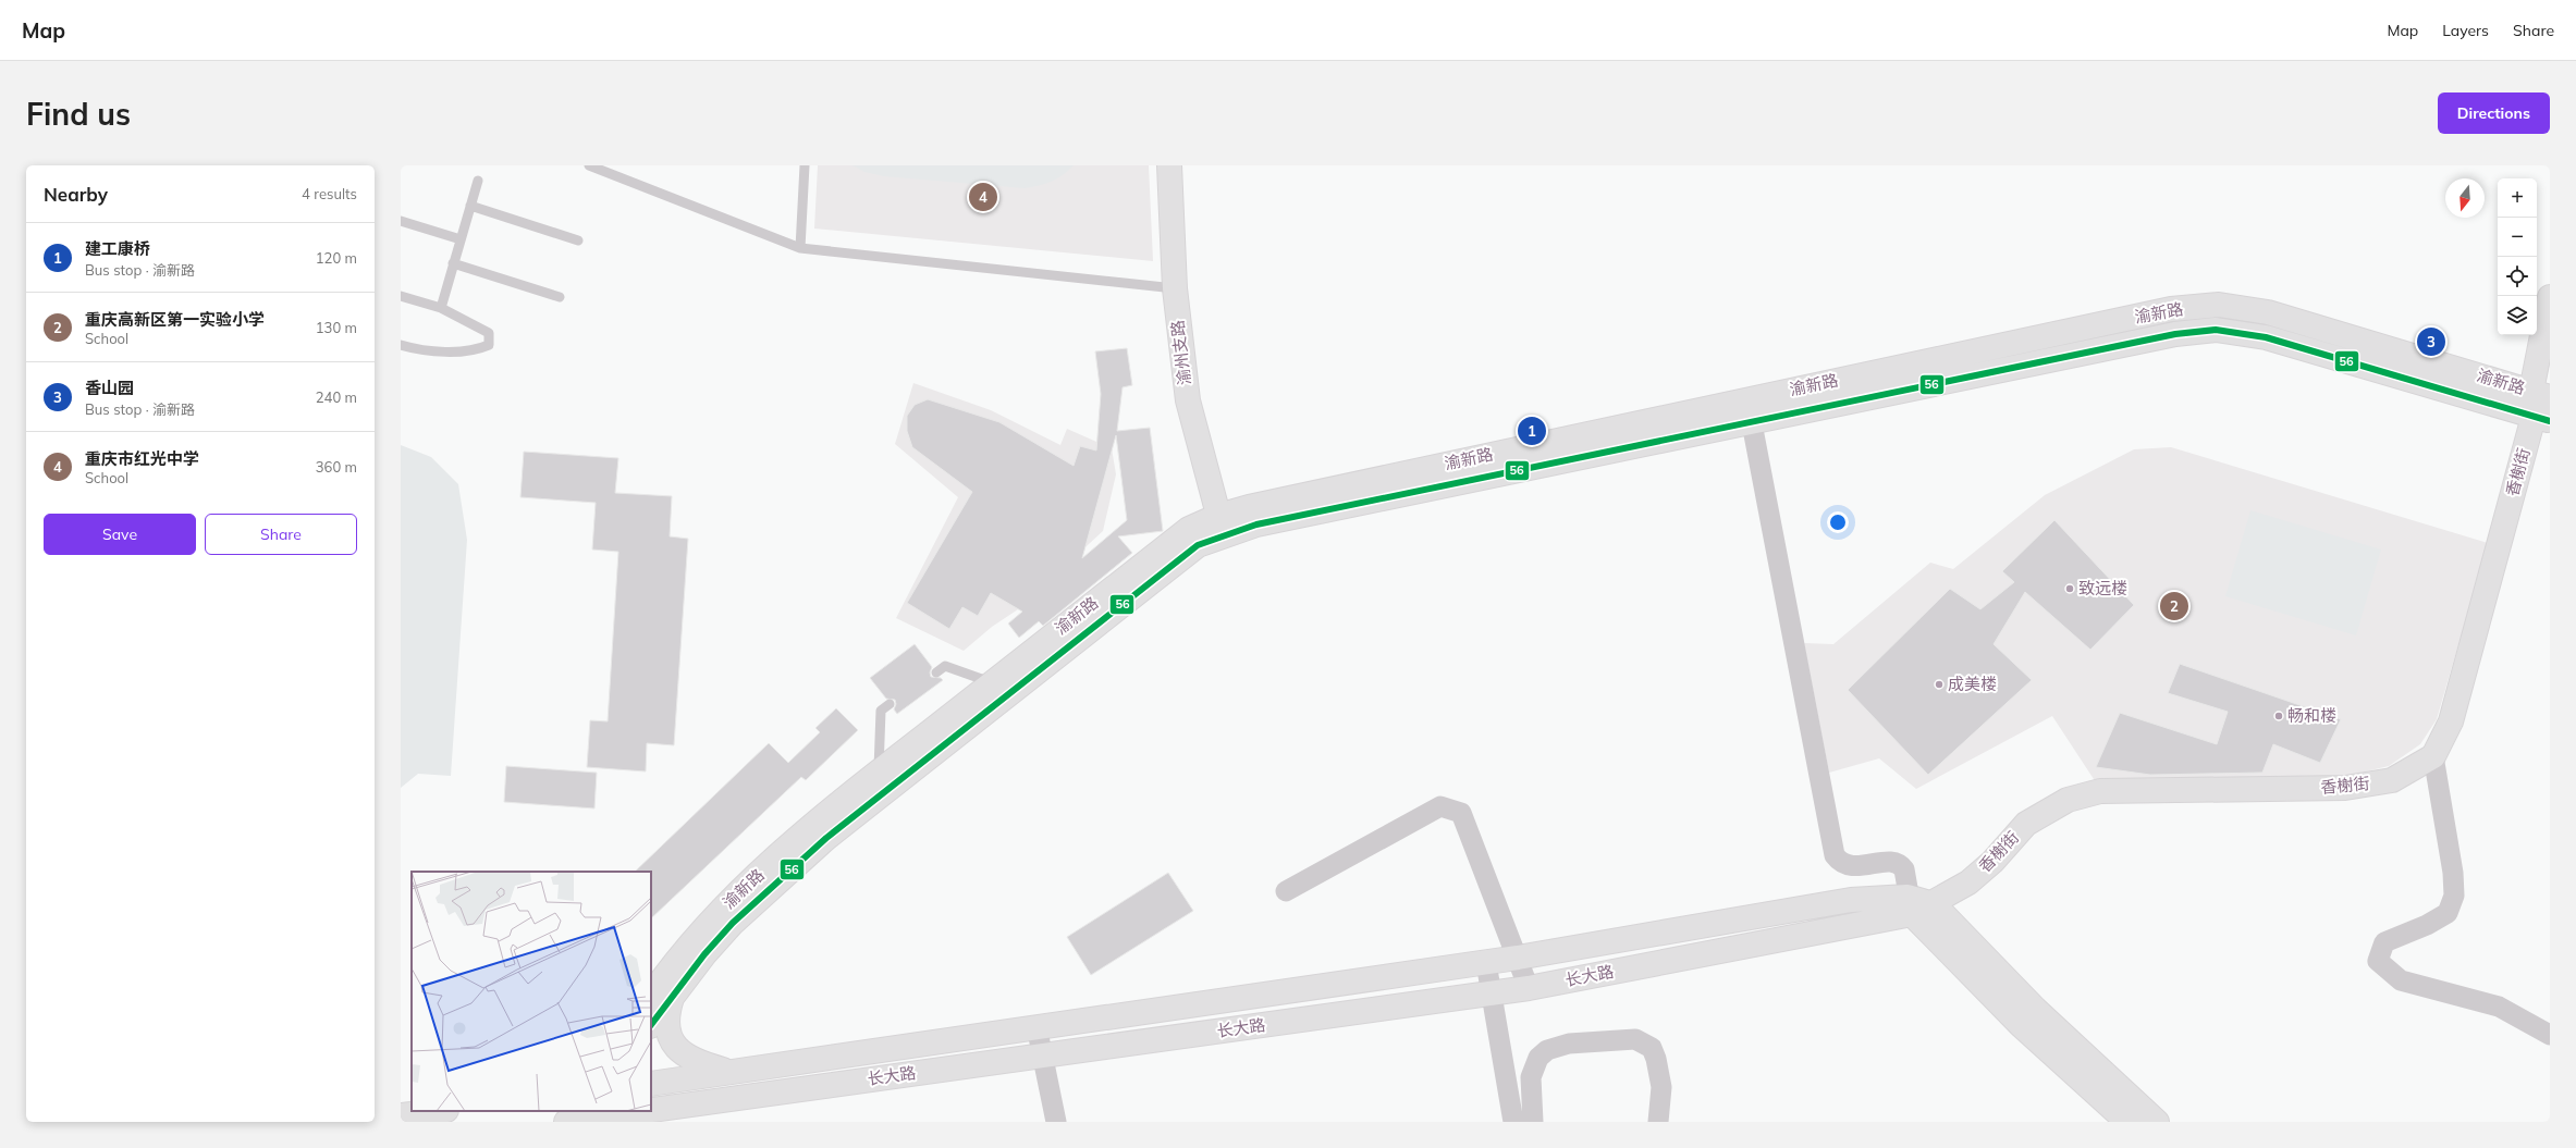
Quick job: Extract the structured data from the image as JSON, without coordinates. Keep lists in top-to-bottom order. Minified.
{"streets":{"street":["渝新路","渝州支路","香榭街","长大路"]},"crossings":[["渝新路","渝州支路"],["渝新路","香榭街"],["香榭街","长大路"]],"places":["致远楼","成美楼","畅和楼"],"lines":["transit line 56"],"north":"bottom","page":{"header":"Map","nav":["Map","Layers","Share"],"buttons":["Directions",["Save","Share"]],"title":"Find us","heading":["Nearby","4 results"],"map_buttons":["+","−"],"pins":["4","3","1","2"],"list":[{"mark":"1","name":"建工康桥","note":"Bus stop · 渝新路","value":"120 m"},{"mark":"2","name":"重庆高新区第一实验小学","note":"School","value":"130 m"},{"mark":"3","name":"香山园","note":"Bus stop · 渝新路","value":"240 m"},{"mark":"4","name":"重庆市红光中学","note":"School","value":"360 m"}]}}
